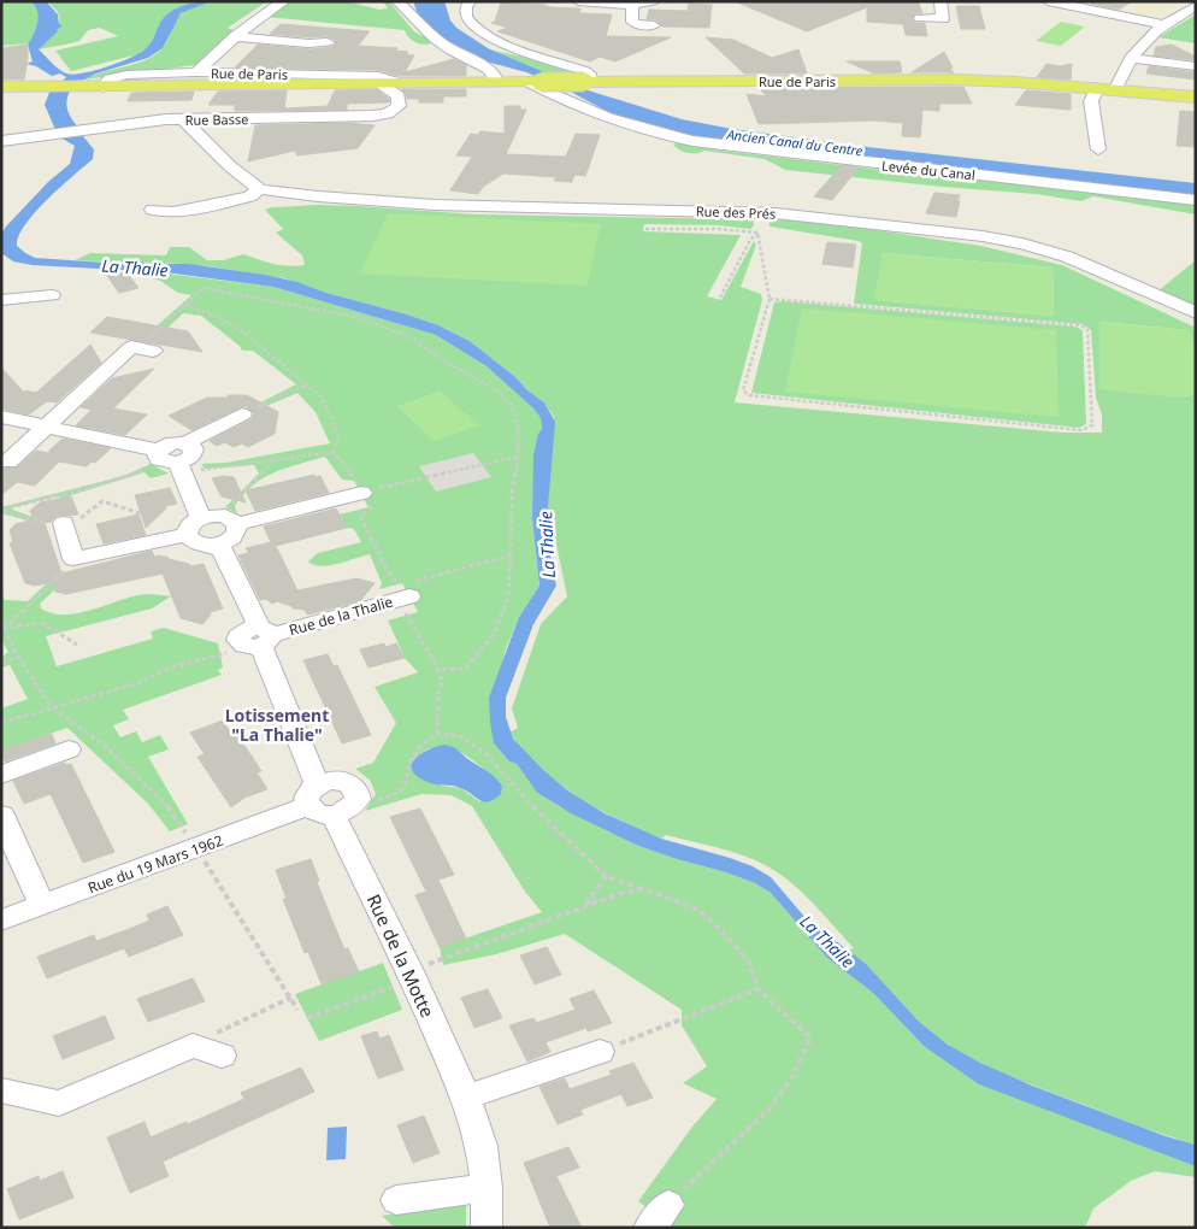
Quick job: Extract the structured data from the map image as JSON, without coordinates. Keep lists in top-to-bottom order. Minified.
{"streets":{"main road":["Rue de Paris"],"street":["Rue Basse","Levée du Canal","Rue des Prés","Rue de la Thalie","Rue du 19 Mars 1962","Rue de la Motte"]},"crossings":[["Rue de Paris","Rue Basse"],["Rue de Paris","Levée du Canal"],["Rue Basse","Rue des Prés"],["Rue du 19 Mars 1962","Rue de la Motte"]],"districts":["Lotissement \"La Thalie\""],"water":["Ancien Canal du Centre","La Thalie"]}
